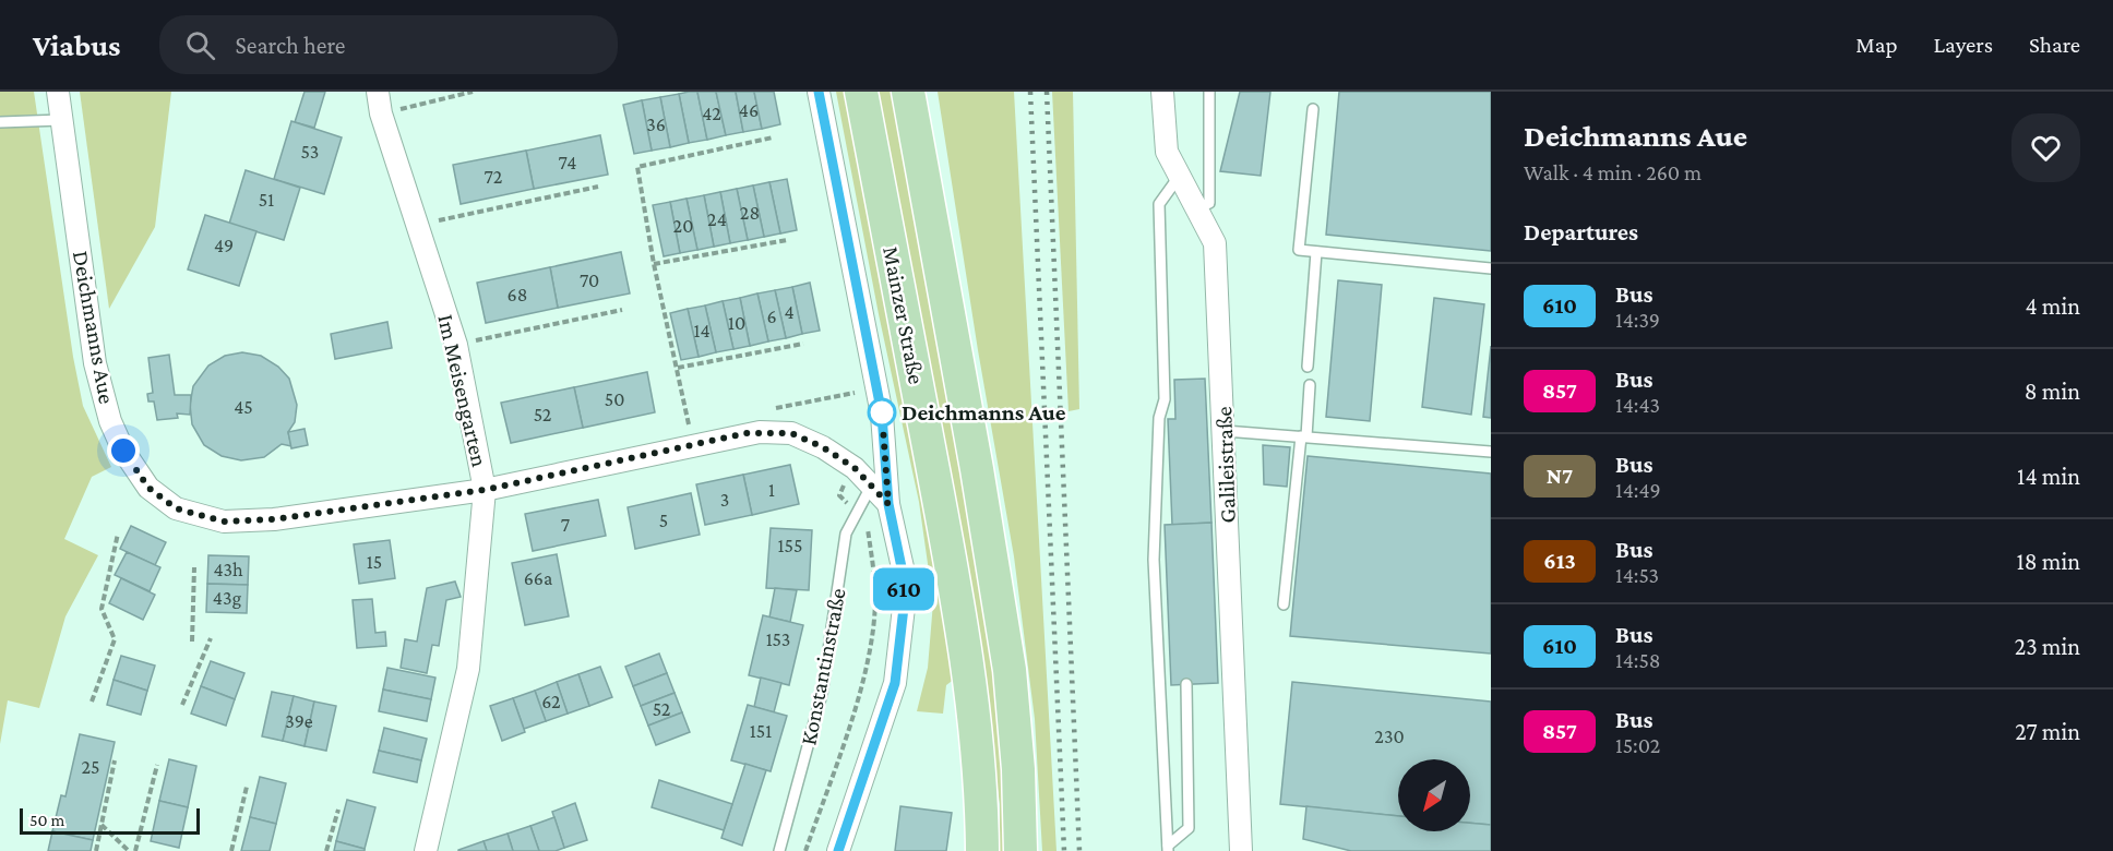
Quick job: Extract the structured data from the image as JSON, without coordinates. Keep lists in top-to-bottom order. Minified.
{"streets":{"main road":["Mainzer Straße"],"street":["Deichmanns Aue","Im Meisengarten","Galileistraße"],"lane":["Konstantinstraße"]},"crossings":[["Deichmanns Aue","Im Meisengarten"]],"places":["Deichmanns Aue"],"lines":["bus line 610"],"house_numbers":["46","42","36","53","74","72","51","28","24","20","49","70","68","4","6","10","14","50","45","52","1","3","5","7","155","15","43h","66a","43g","153","62","52","39e","151","230","25"],"scale_bar":"50 m","north":"bottom left","page":{"header":"Viabus","search":"Search here","nav":["Map","Layers","Share"],"on_map":"610","heading":[["Deichmanns Aue","Walk · 4 min · 260 m"],"Departures"],"list":[{"mark":"610","name":"Bus","note":"14:39","value":"4 min"},{"mark":"857","name":"Bus","note":"14:43","value":"8 min"},{"mark":"N7","name":"Bus","note":"14:49","value":"14 min"},{"mark":"613","name":"Bus","note":"14:53","value":"18 min"},{"mark":"610","name":"Bus","note":"14:58","value":"23 min"},{"mark":"857","name":"Bus","note":"15:02","value":"27 min"}],"scale":"50 m"}}
